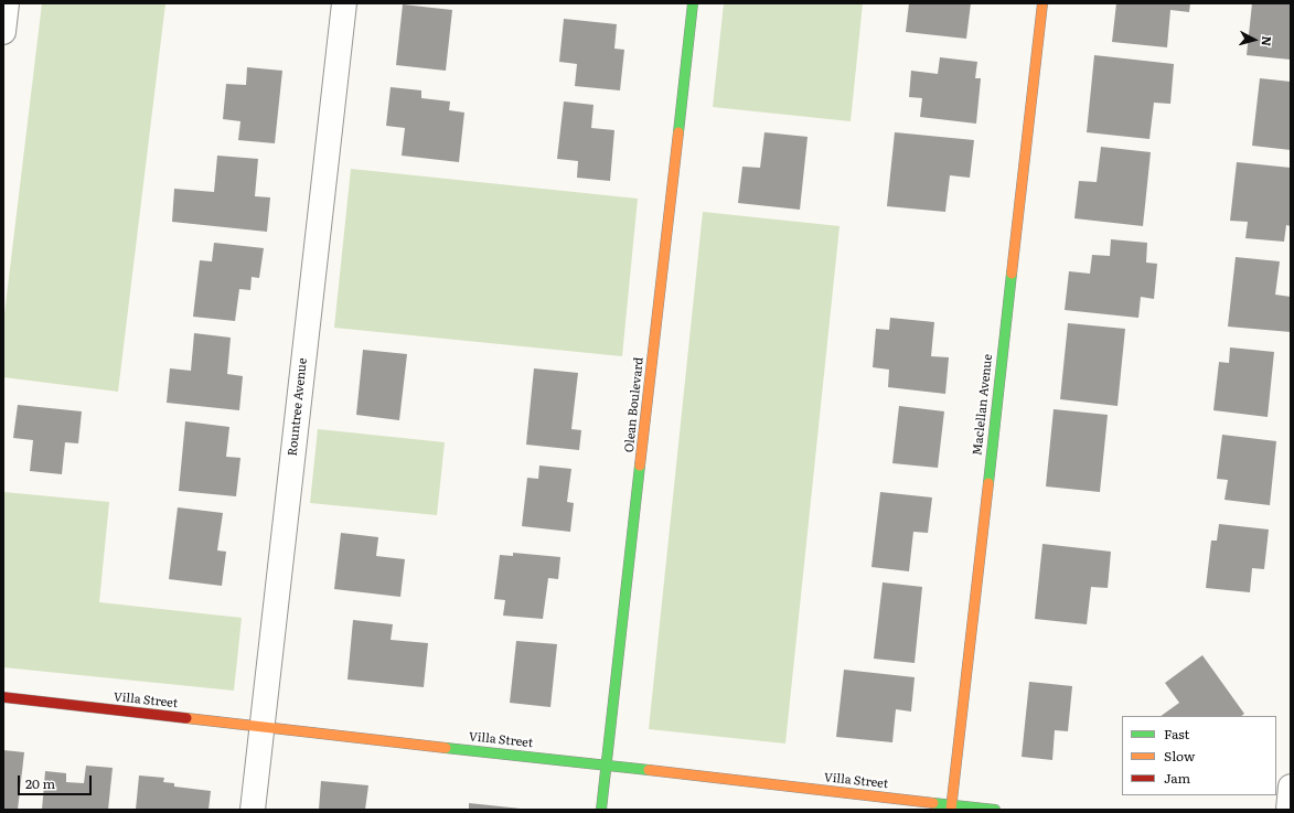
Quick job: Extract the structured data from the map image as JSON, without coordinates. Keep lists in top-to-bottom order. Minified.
{"streets":{"street":["Olean Boulevard","Maclellan Avenue","Rountree Avenue","Villa Street"]},"crossings":[["Olean Boulevard","Villa Street"],["Maclellan Avenue","Villa Street"],["Rountree Avenue","Villa Street"]],"legend":["Fast","Slow","Jam"],"scale_bar":"20 m","north":"right"}
